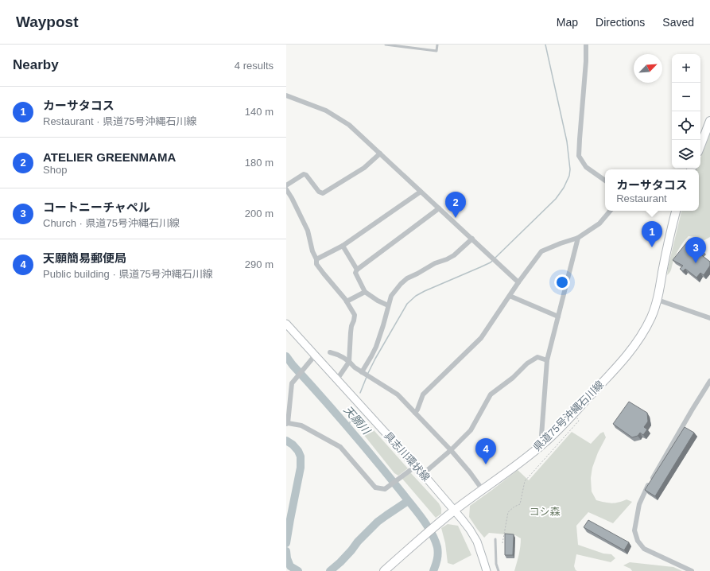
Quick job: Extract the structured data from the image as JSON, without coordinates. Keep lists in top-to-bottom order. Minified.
{"streets":{"main road":["県道75号沖縄石川線","具志川環状線"]},"crossings":[["県道75号沖縄石川線","具志川環状線"]],"water":["天願川"],"parks":["コシ森"],"north":"top right","page":{"header":"Waypost","nav":["Map","Directions","Saved"],"heading":["Nearby","4 results"],"map_buttons":["+","−"],"list":[{"mark":"1","name":"カーサタコス","note":"Restaurant · 県道75号沖縄石川線","value":"140 m"},{"mark":"2","name":"ATELIER GREENMAMA","note":"Shop","value":"180 m"},{"mark":"3","name":"コートニーチャペル","note":"Church · 県道75号沖縄石川線","value":"200 m"},{"mark":"4","name":"天願簡易郵便局","note":"Public building · 県道75号沖縄石川線","value":"290 m"}],"popup":["カーサタコス","Restaurant"],"pins":["2","1","3","4"]}}
